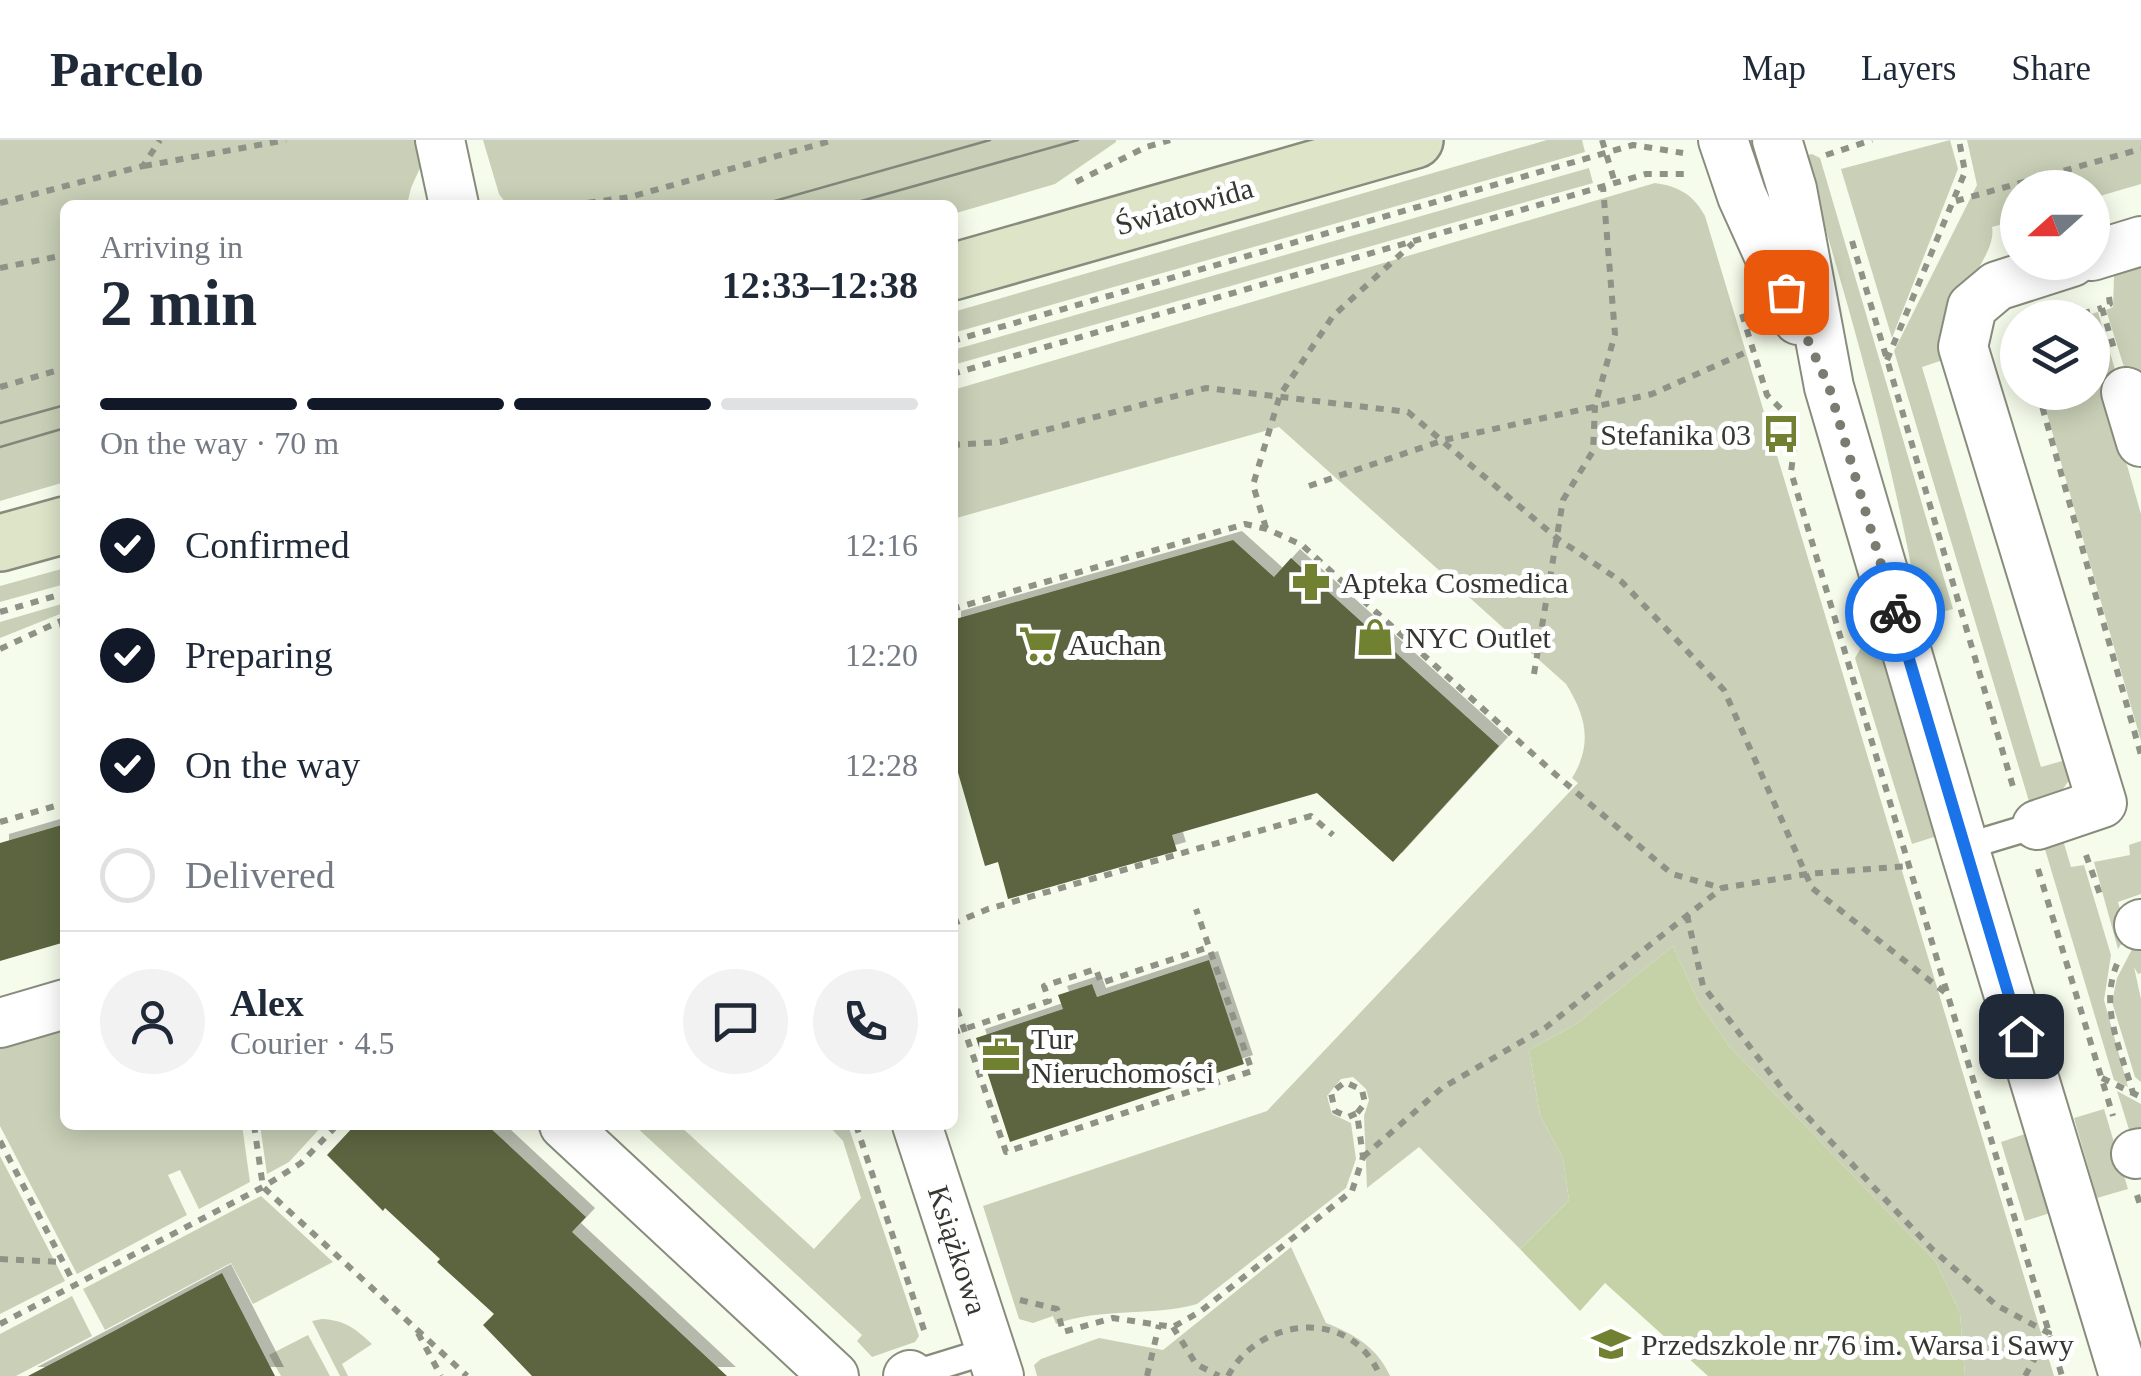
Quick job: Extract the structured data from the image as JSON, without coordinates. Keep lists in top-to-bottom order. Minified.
{"streets":{"street":["Światowida","Książkowa"]},"places":{"bus stop":["Stefanika 03"],"pharmacy":["Apteka Cosmedica"],"shop":["NYC Outlet"],"supermarket":["Auchan"],"office":["Tur Nieruchomości"],"school or university":["Przedszkole nr 76 im. Warsa i Sawy"]},"north":"left","page":{"header":"Parcelo","nav":["Map","Layers","Share"],"heading":["2 min","Arriving in","12:33–12:38"],"panel":["Alex","Courier · 4.5"],"bar":"On the way · 70 m","list":[["Confirmed","12:16"],["Preparing","12:20"],["On the way","12:28"],"Delivered"]}}
